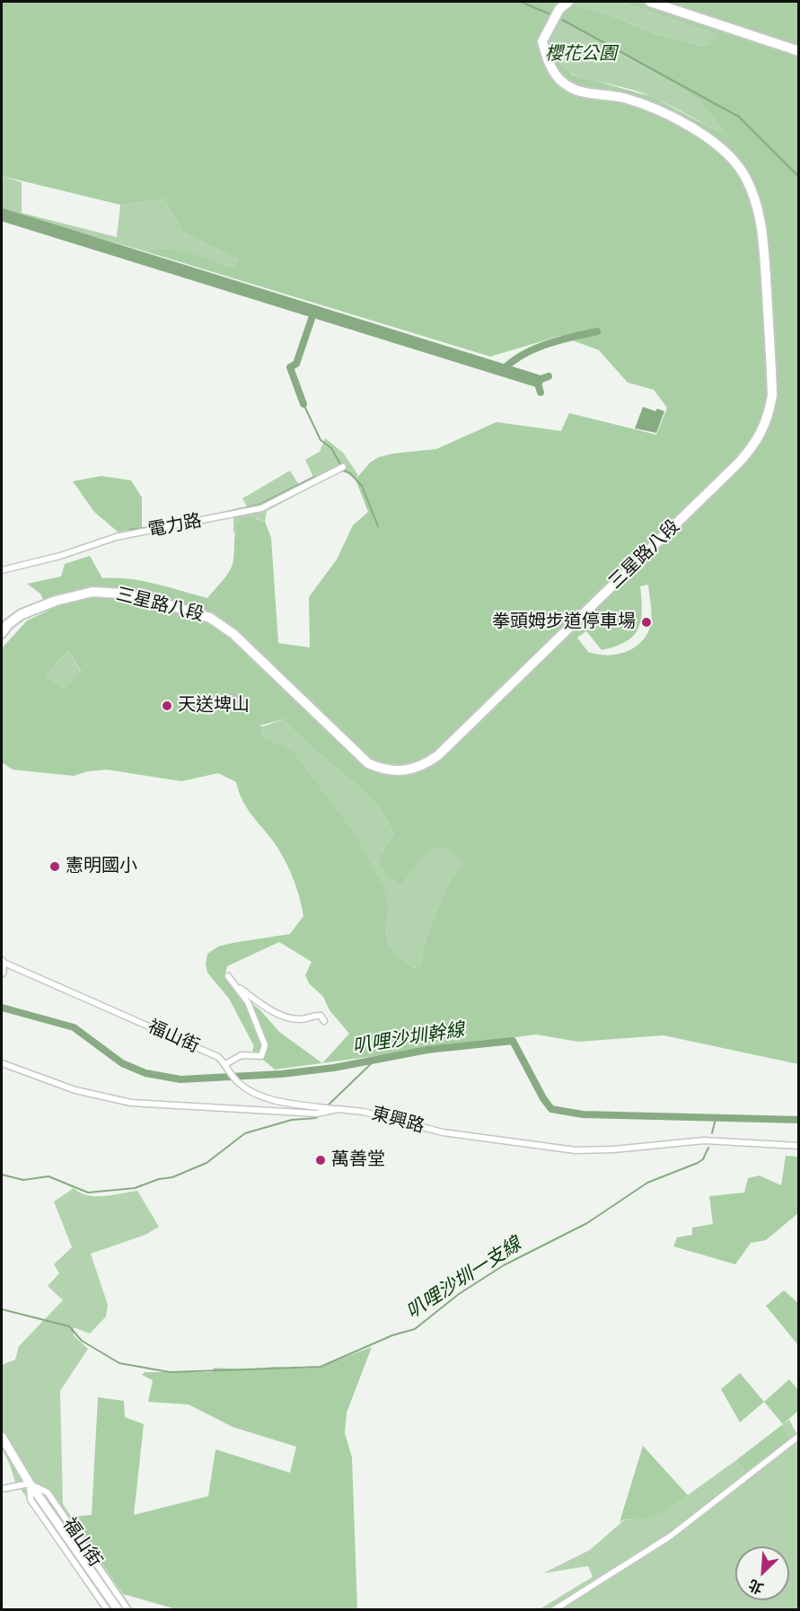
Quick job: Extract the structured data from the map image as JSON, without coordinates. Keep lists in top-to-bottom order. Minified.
{"streets":{"main road":["三星路八段"],"street":["電力路","福山街","東興路"]},"crossings":[["福山街","東興路"]],"water":["叭哩沙圳幹線","叭哩沙圳一支線"],"parks":["櫻花公園"],"places":["拳頭姆步道停車場","天送埤山","憲明國小","萬善堂"],"north":"bottom left"}
